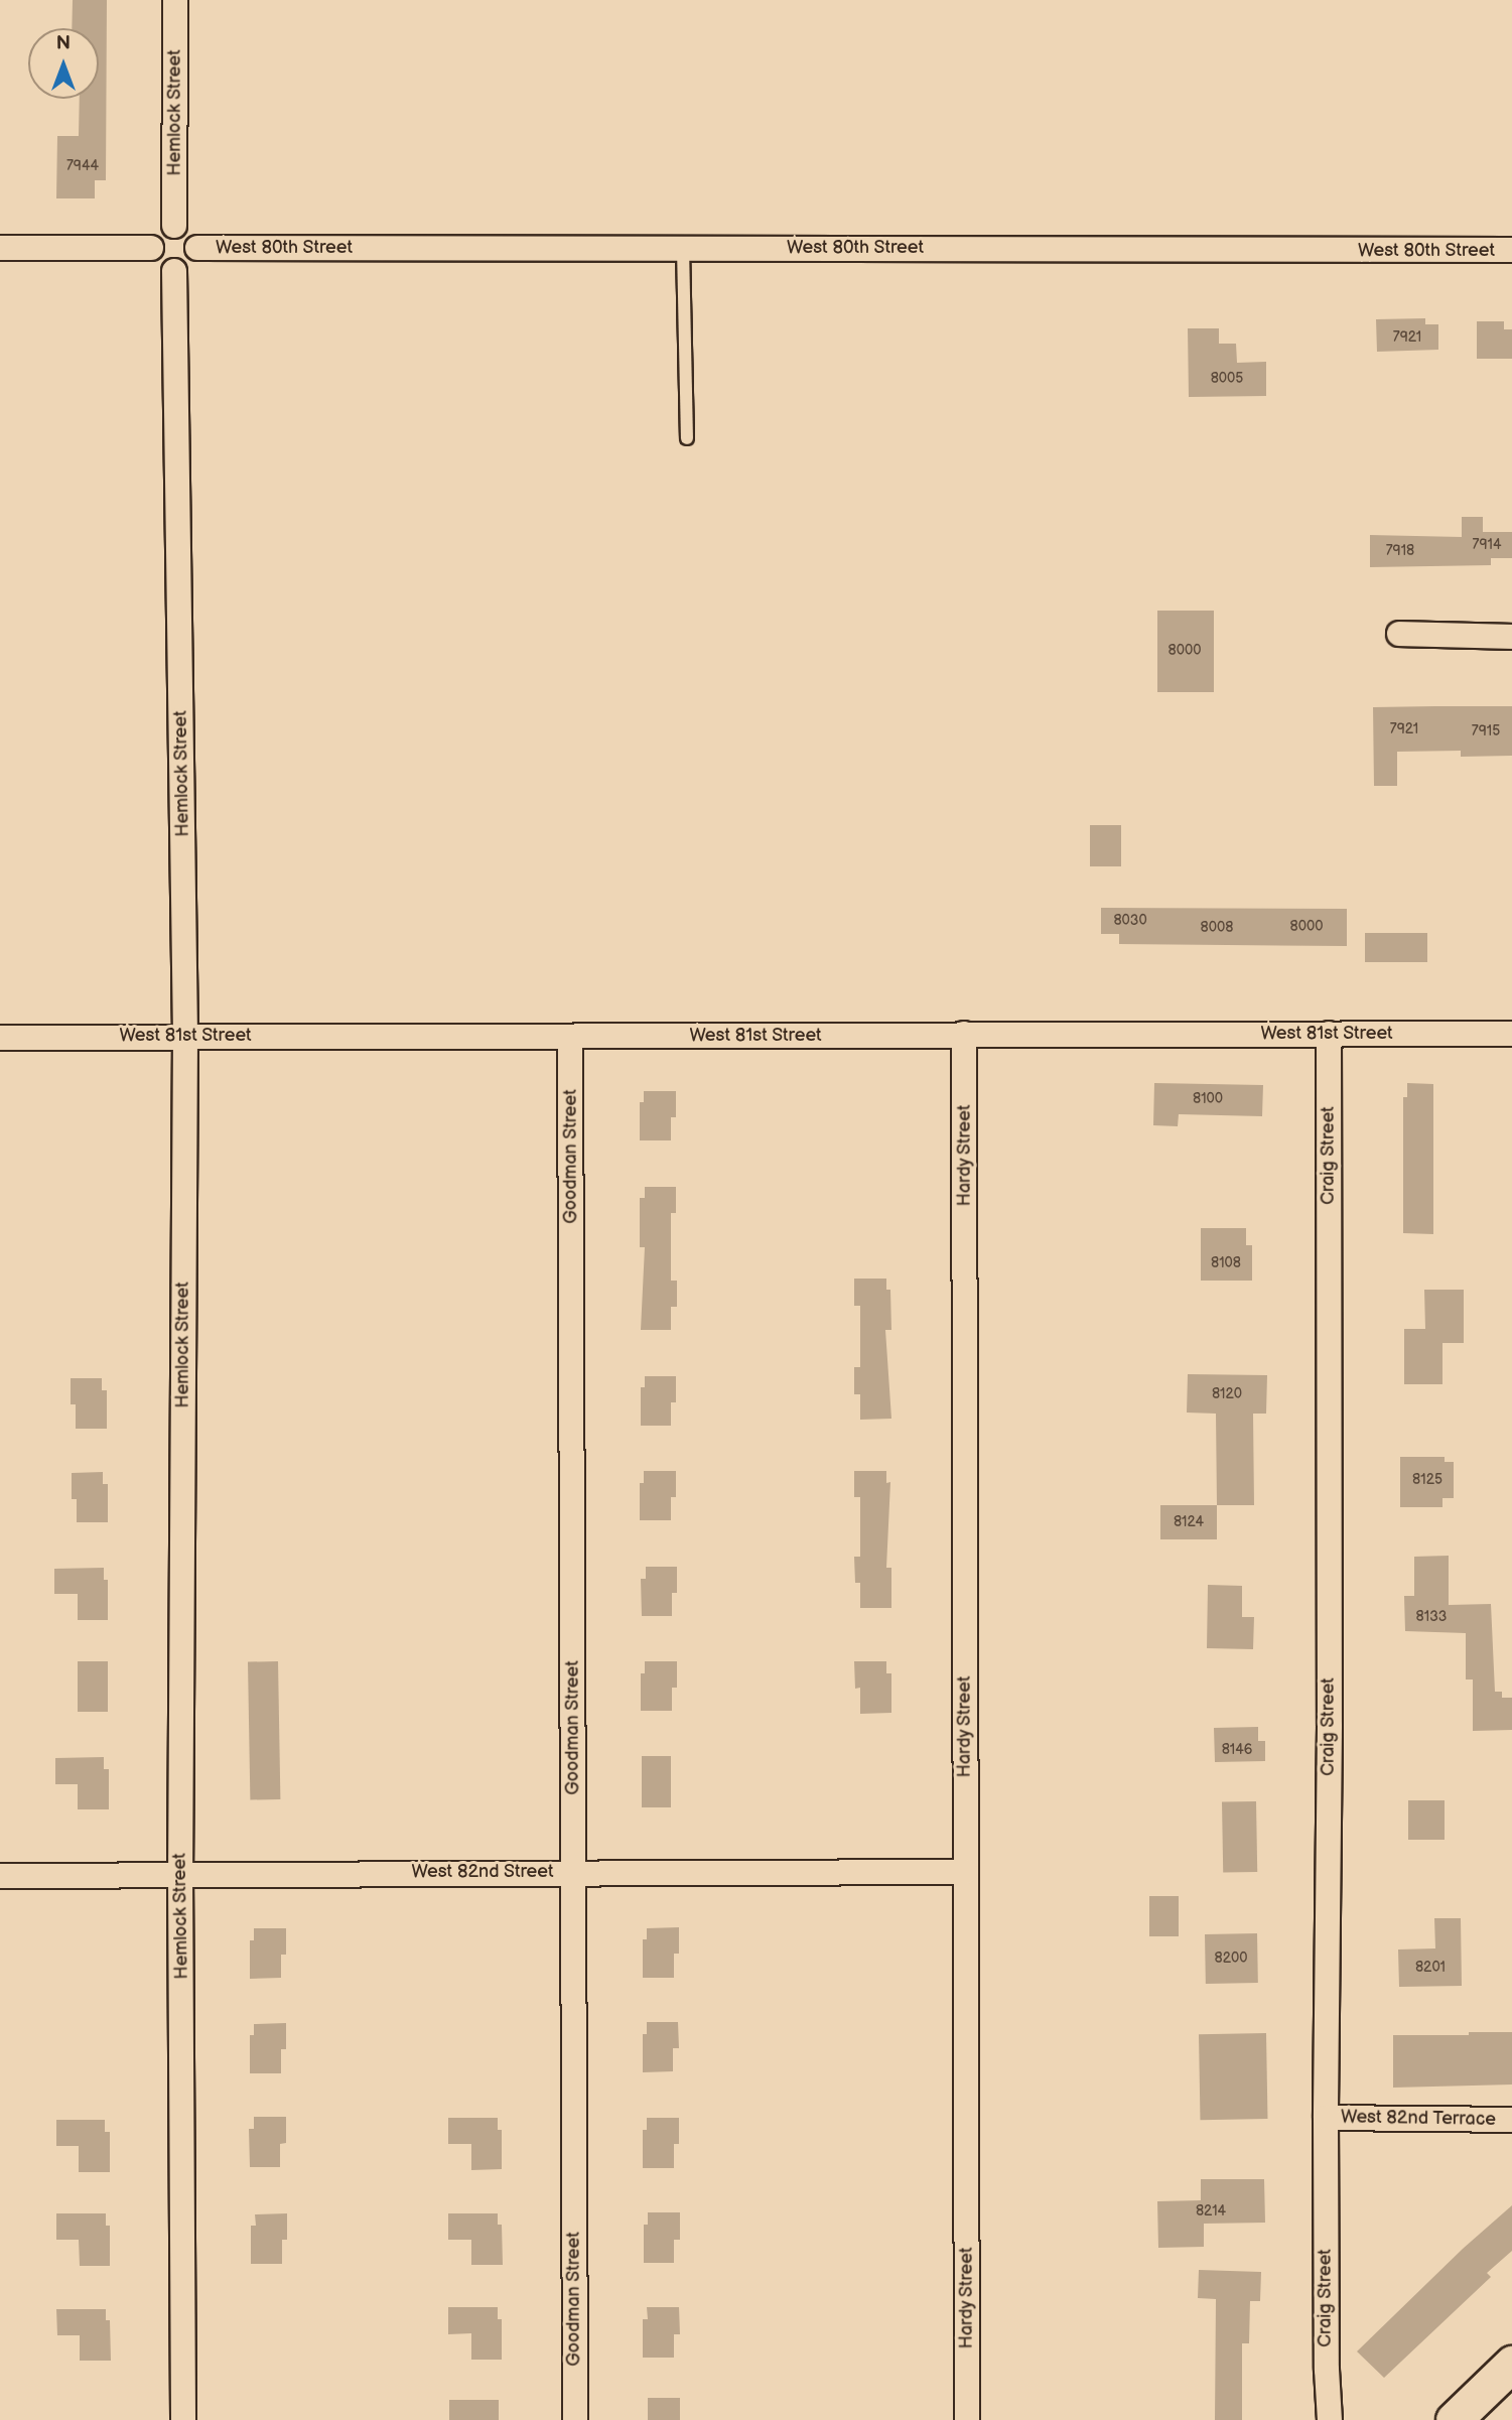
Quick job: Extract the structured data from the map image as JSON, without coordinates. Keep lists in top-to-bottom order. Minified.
{"streets":{"street":["Hemlock Street","West 80th Street","West 81st Street","Hardy Street","Craig Street","Goodman Street","West 82nd Street","West 82nd Terrace"]},"crossings":[["Hemlock Street","West 80th Street"],["Hemlock Street","West 81st Street"],["Hemlock Street","West 82nd Street"],["West 81st Street","Hardy Street"],["West 81st Street","Craig Street"],["West 81st Street","Goodman Street"],["Hardy Street","West 82nd Street"],["Craig Street","West 82nd Terrace"],["Goodman Street","West 82nd Street"]],"house_numbers":["7944","7921","8005","7914","7918","8000","7921","7915","8030","8000","8008","8100","8108","8120","8125","8124","8133","8146","8200","8201","8214"],"north":"top"}
